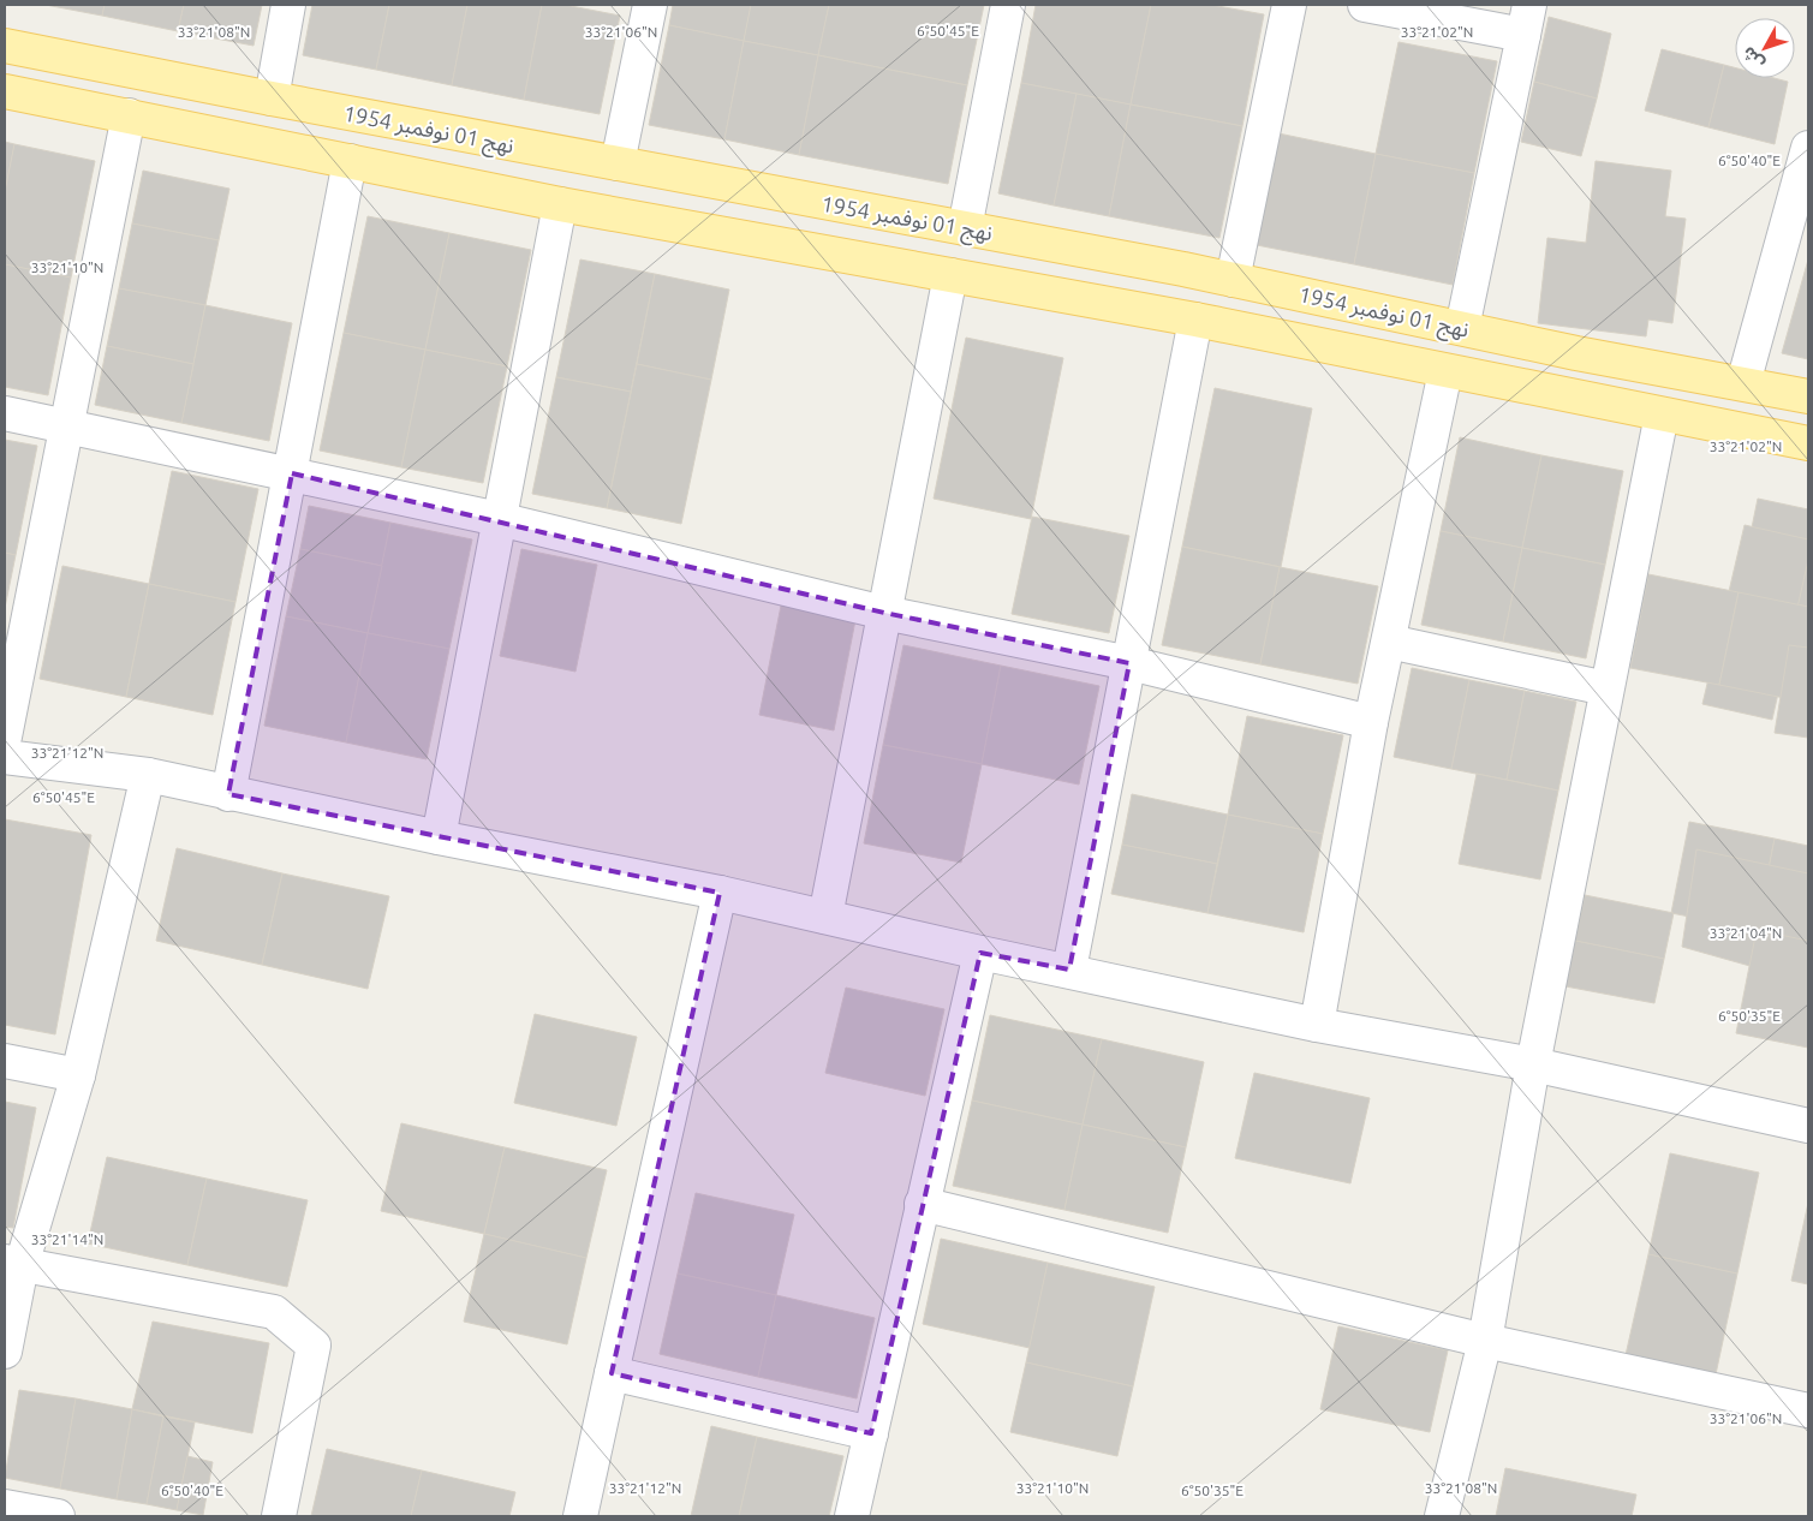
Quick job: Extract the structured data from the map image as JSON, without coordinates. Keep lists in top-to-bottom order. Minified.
{"streets":{"main road":["نهج 01 نوفمبر 1954"]},"north":"bottom left","coordinates":["6°50'45\"E","33°21'06\"N","33°21'08\"N","33°21'02\"N","6°50'40\"E","33°21'10\"N","33°21'12\"N","33°21'04\"N","6°50'35\"E","33°21'14\"N"]}
